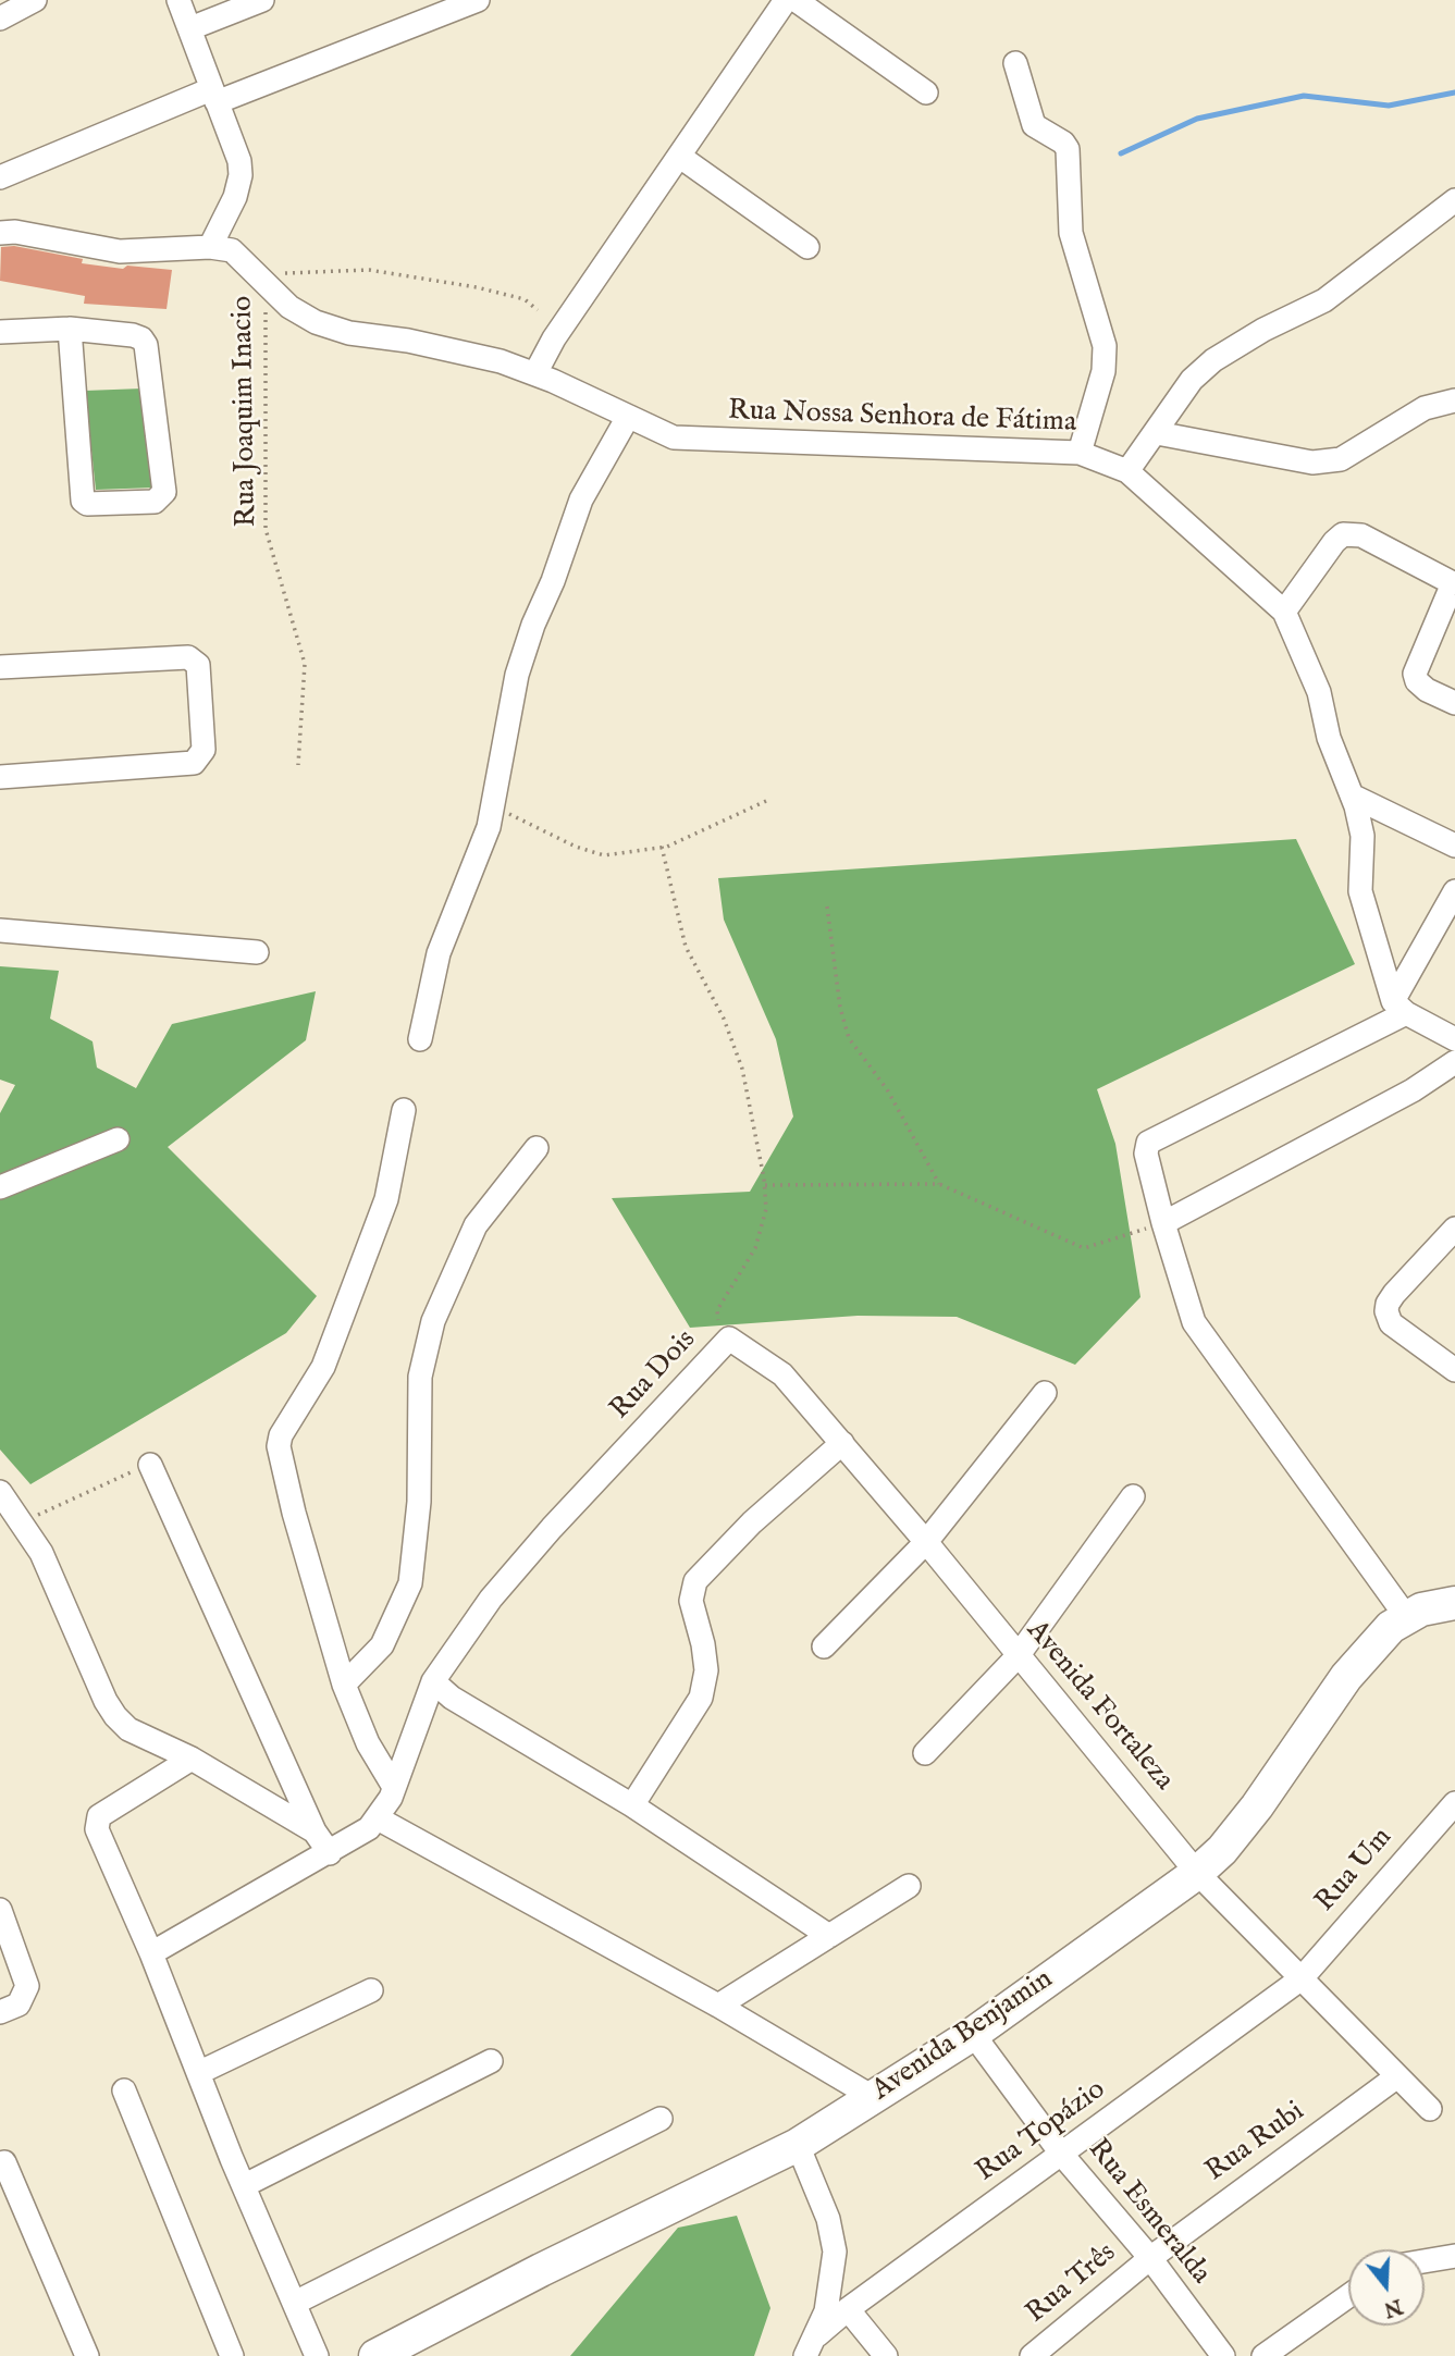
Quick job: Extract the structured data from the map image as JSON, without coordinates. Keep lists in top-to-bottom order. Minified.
{"streets":{"street":["Rua Nossa Senhora de Fátima","Rua Dois","Avenida Fortaleza","Rua Um","Avenida Benjamin","Rua Topázio","Rua Rubi","Rua Esmeralda","Rua Três"],"path":["Rua Joaquim Inacio"]},"crossings":[["Rua Joaquim Inacio","Rua Nossa Senhora de Fátima"],["Rua Dois","Avenida Fortaleza"],["Avenida Fortaleza","Rua Um"],["Avenida Fortaleza","Avenida Benjamin"],["Avenida Fortaleza","Rua Topázio"],["Avenida Fortaleza","Rua Rubi"],["Rua Um","Rua Topázio"],["Avenida Benjamin","Rua Esmeralda"],["Rua Topázio","Rua Esmeralda"],["Rua Rubi","Rua Esmeralda"],["Rua Rubi","Rua Três"],["Rua Esmeralda","Rua Três"]],"north":"bottom"}
